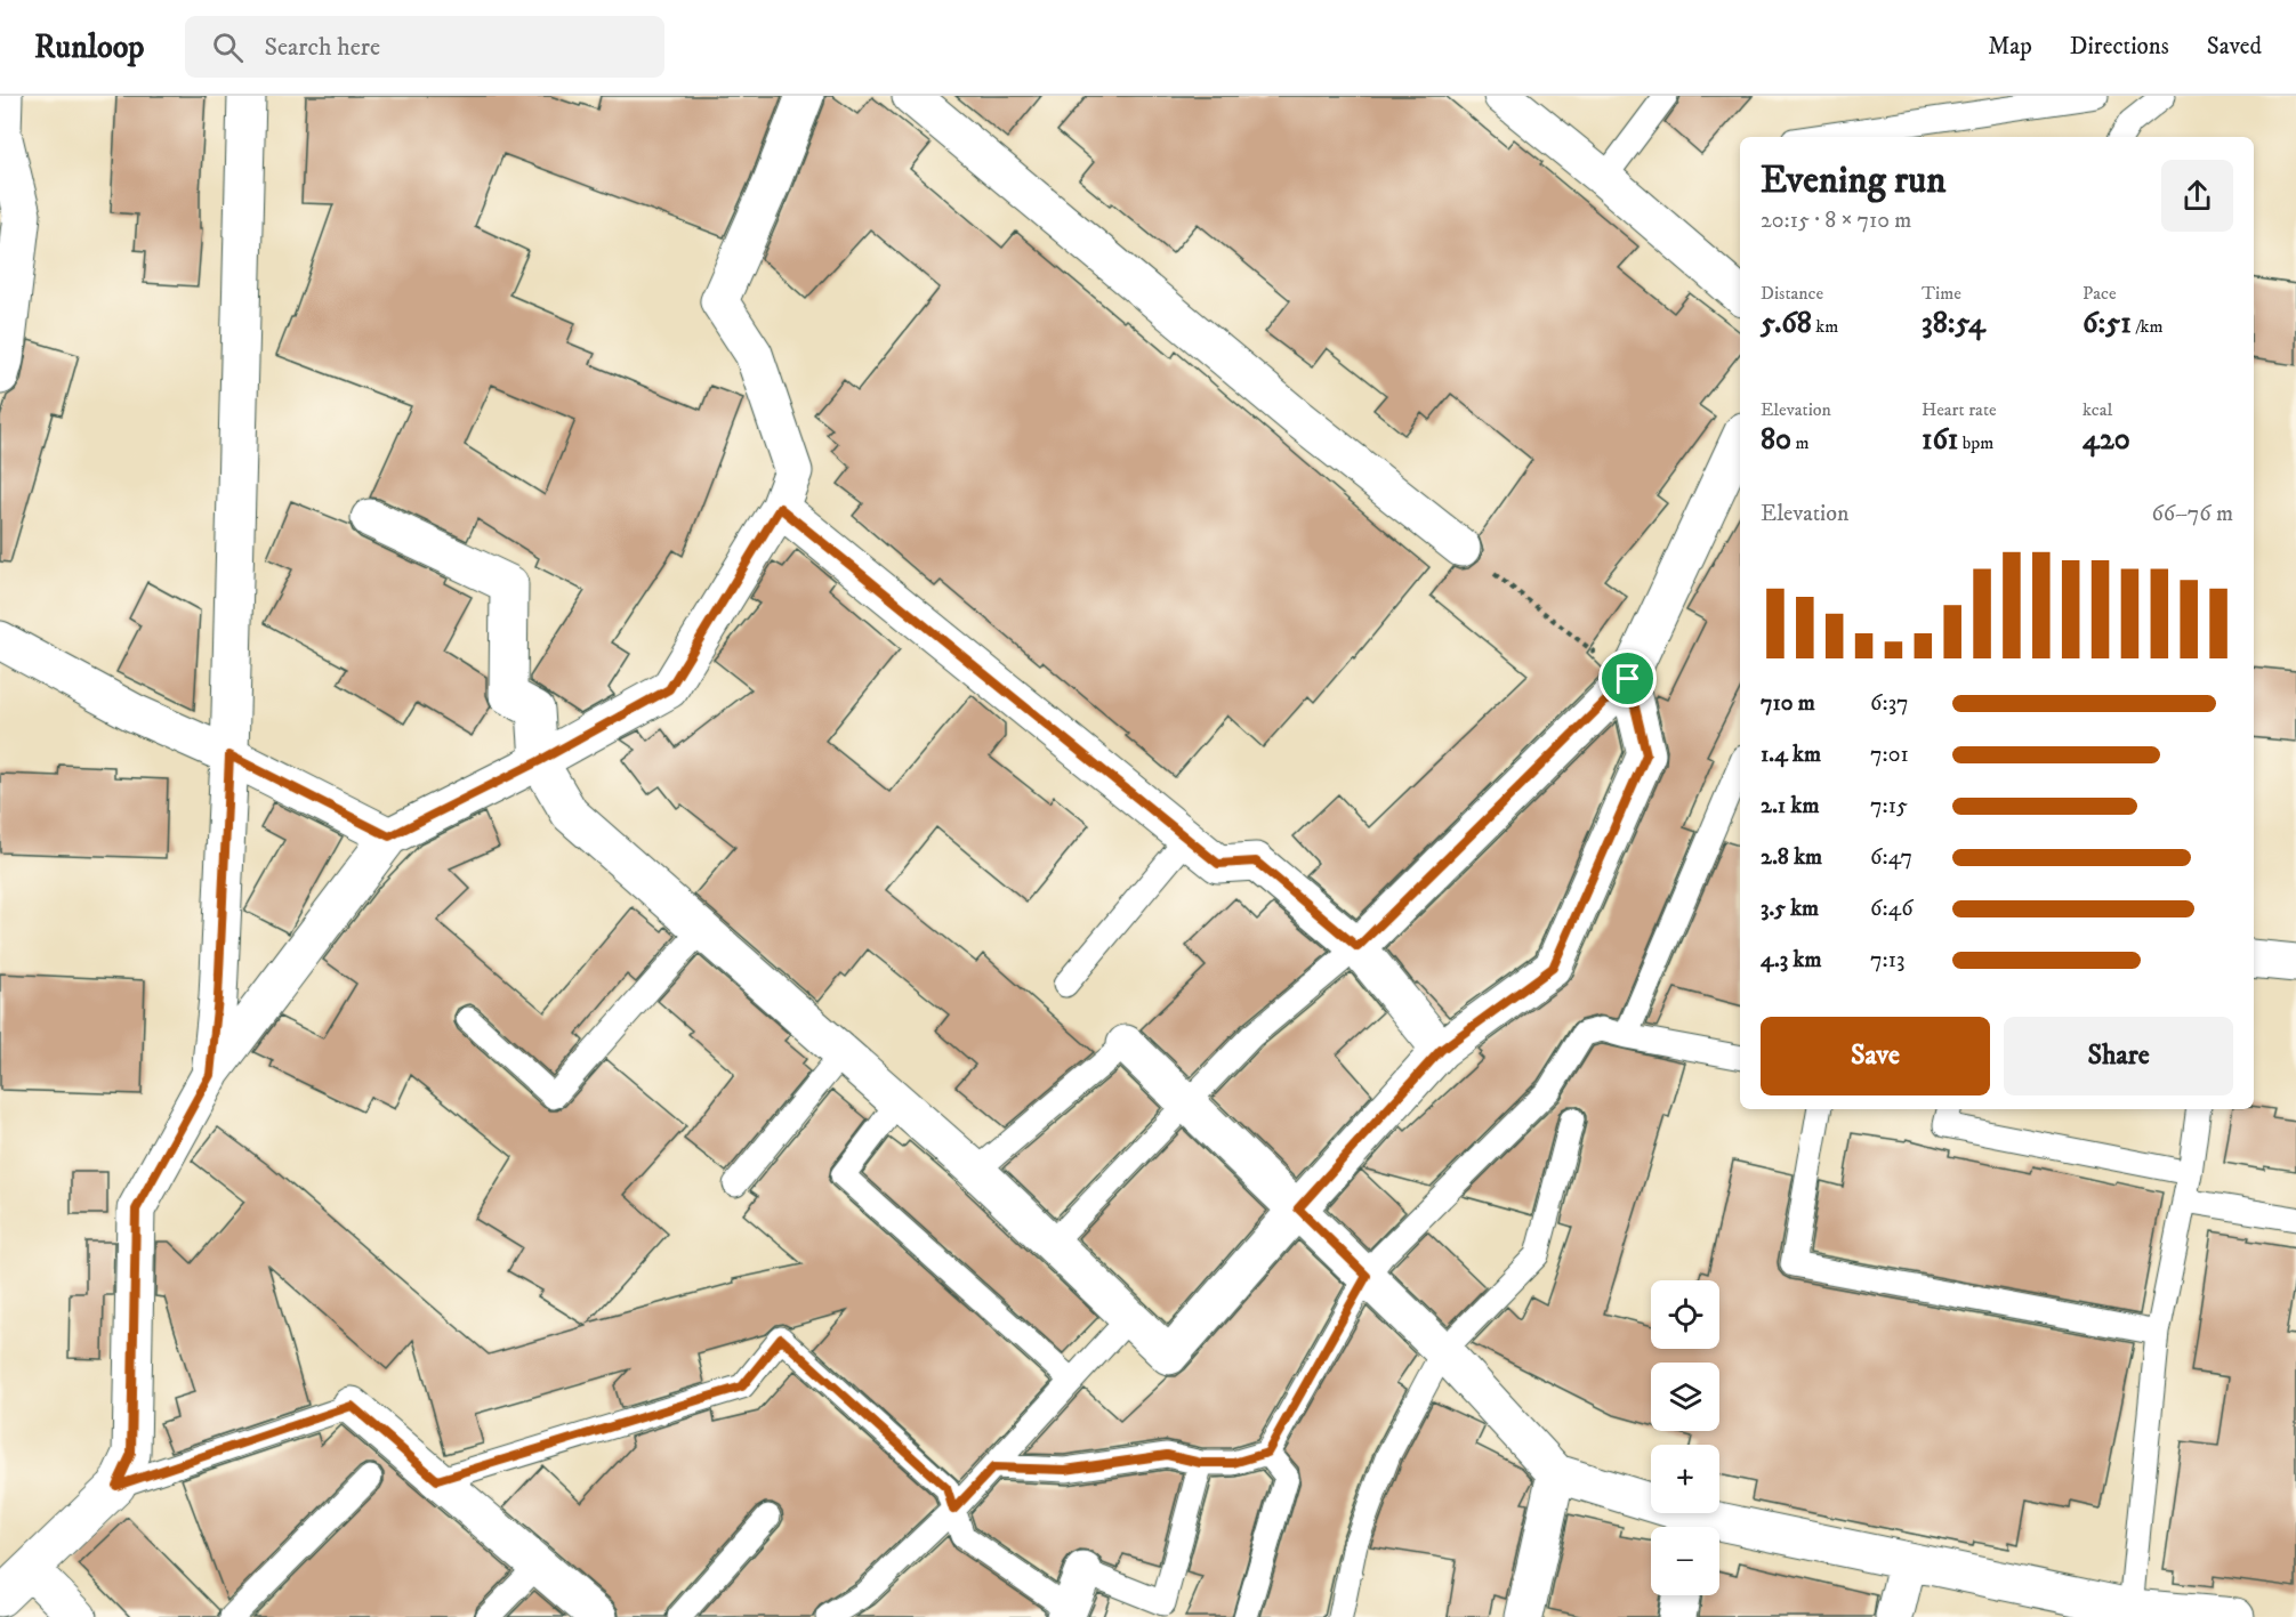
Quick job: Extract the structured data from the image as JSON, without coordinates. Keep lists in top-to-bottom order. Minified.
{"page":{"header":"Runloop","search":"Search here","nav":["Map","Directions","Saved"],"heading":["Evening run","20:15 · 8 × 710 m"],"stats":[["Distance","5.68 km"],["Time","38:54"],["Pace","6:51 /km"],["Elevation","80 m"],["Heart rate","161 bpm"],["kcal","420"]],"chart":["Elevation","66–76 m"],"list":[{"name":"710 m","note":"6:37"},{"name":"1.4 km","note":"7:01"},{"name":"2.1 km","note":"7:15"},{"name":"2.8 km","note":"6:47"},{"name":"3.5 km","note":"6:46"},{"name":"4.3 km","note":"7:13"}],"buttons":["Save","Share"],"map_buttons":["+","−"]}}
